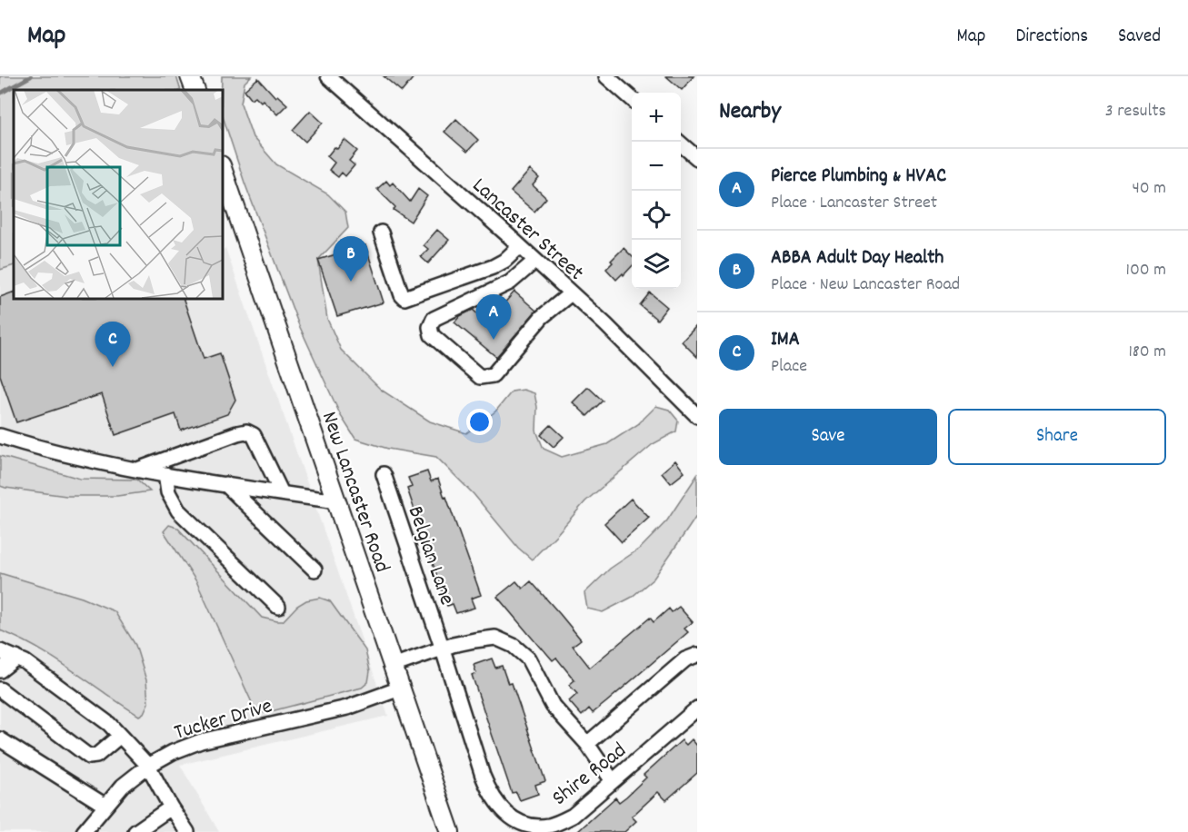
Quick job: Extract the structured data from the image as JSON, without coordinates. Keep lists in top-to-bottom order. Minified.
{"streets":{"main road":["New Lancaster Road"],"street":["Lancaster Street","Belgian Lane","Tucker Drive","Shire Road"]},"crossings":[["New Lancaster Road","Tucker Drive"],["Belgian Lane","Shire Road"]],"page":{"header":"Map","nav":["Map","Directions","Saved"],"heading":["Nearby","3 results"],"map_buttons":["+","−"],"list":[{"mark":"A","name":"Pierce Plumbing & HVAC","note":"Place · Lancaster Street","value":"40 m"},{"mark":"B","name":"ABBA Adult Day Health","note":"Place · New Lancaster Road","value":"100 m"},{"mark":"C","name":"IMA","note":"Place","value":"180 m"}],"pins":["B","A","C"],"buttons":["Save","Share"]}}
